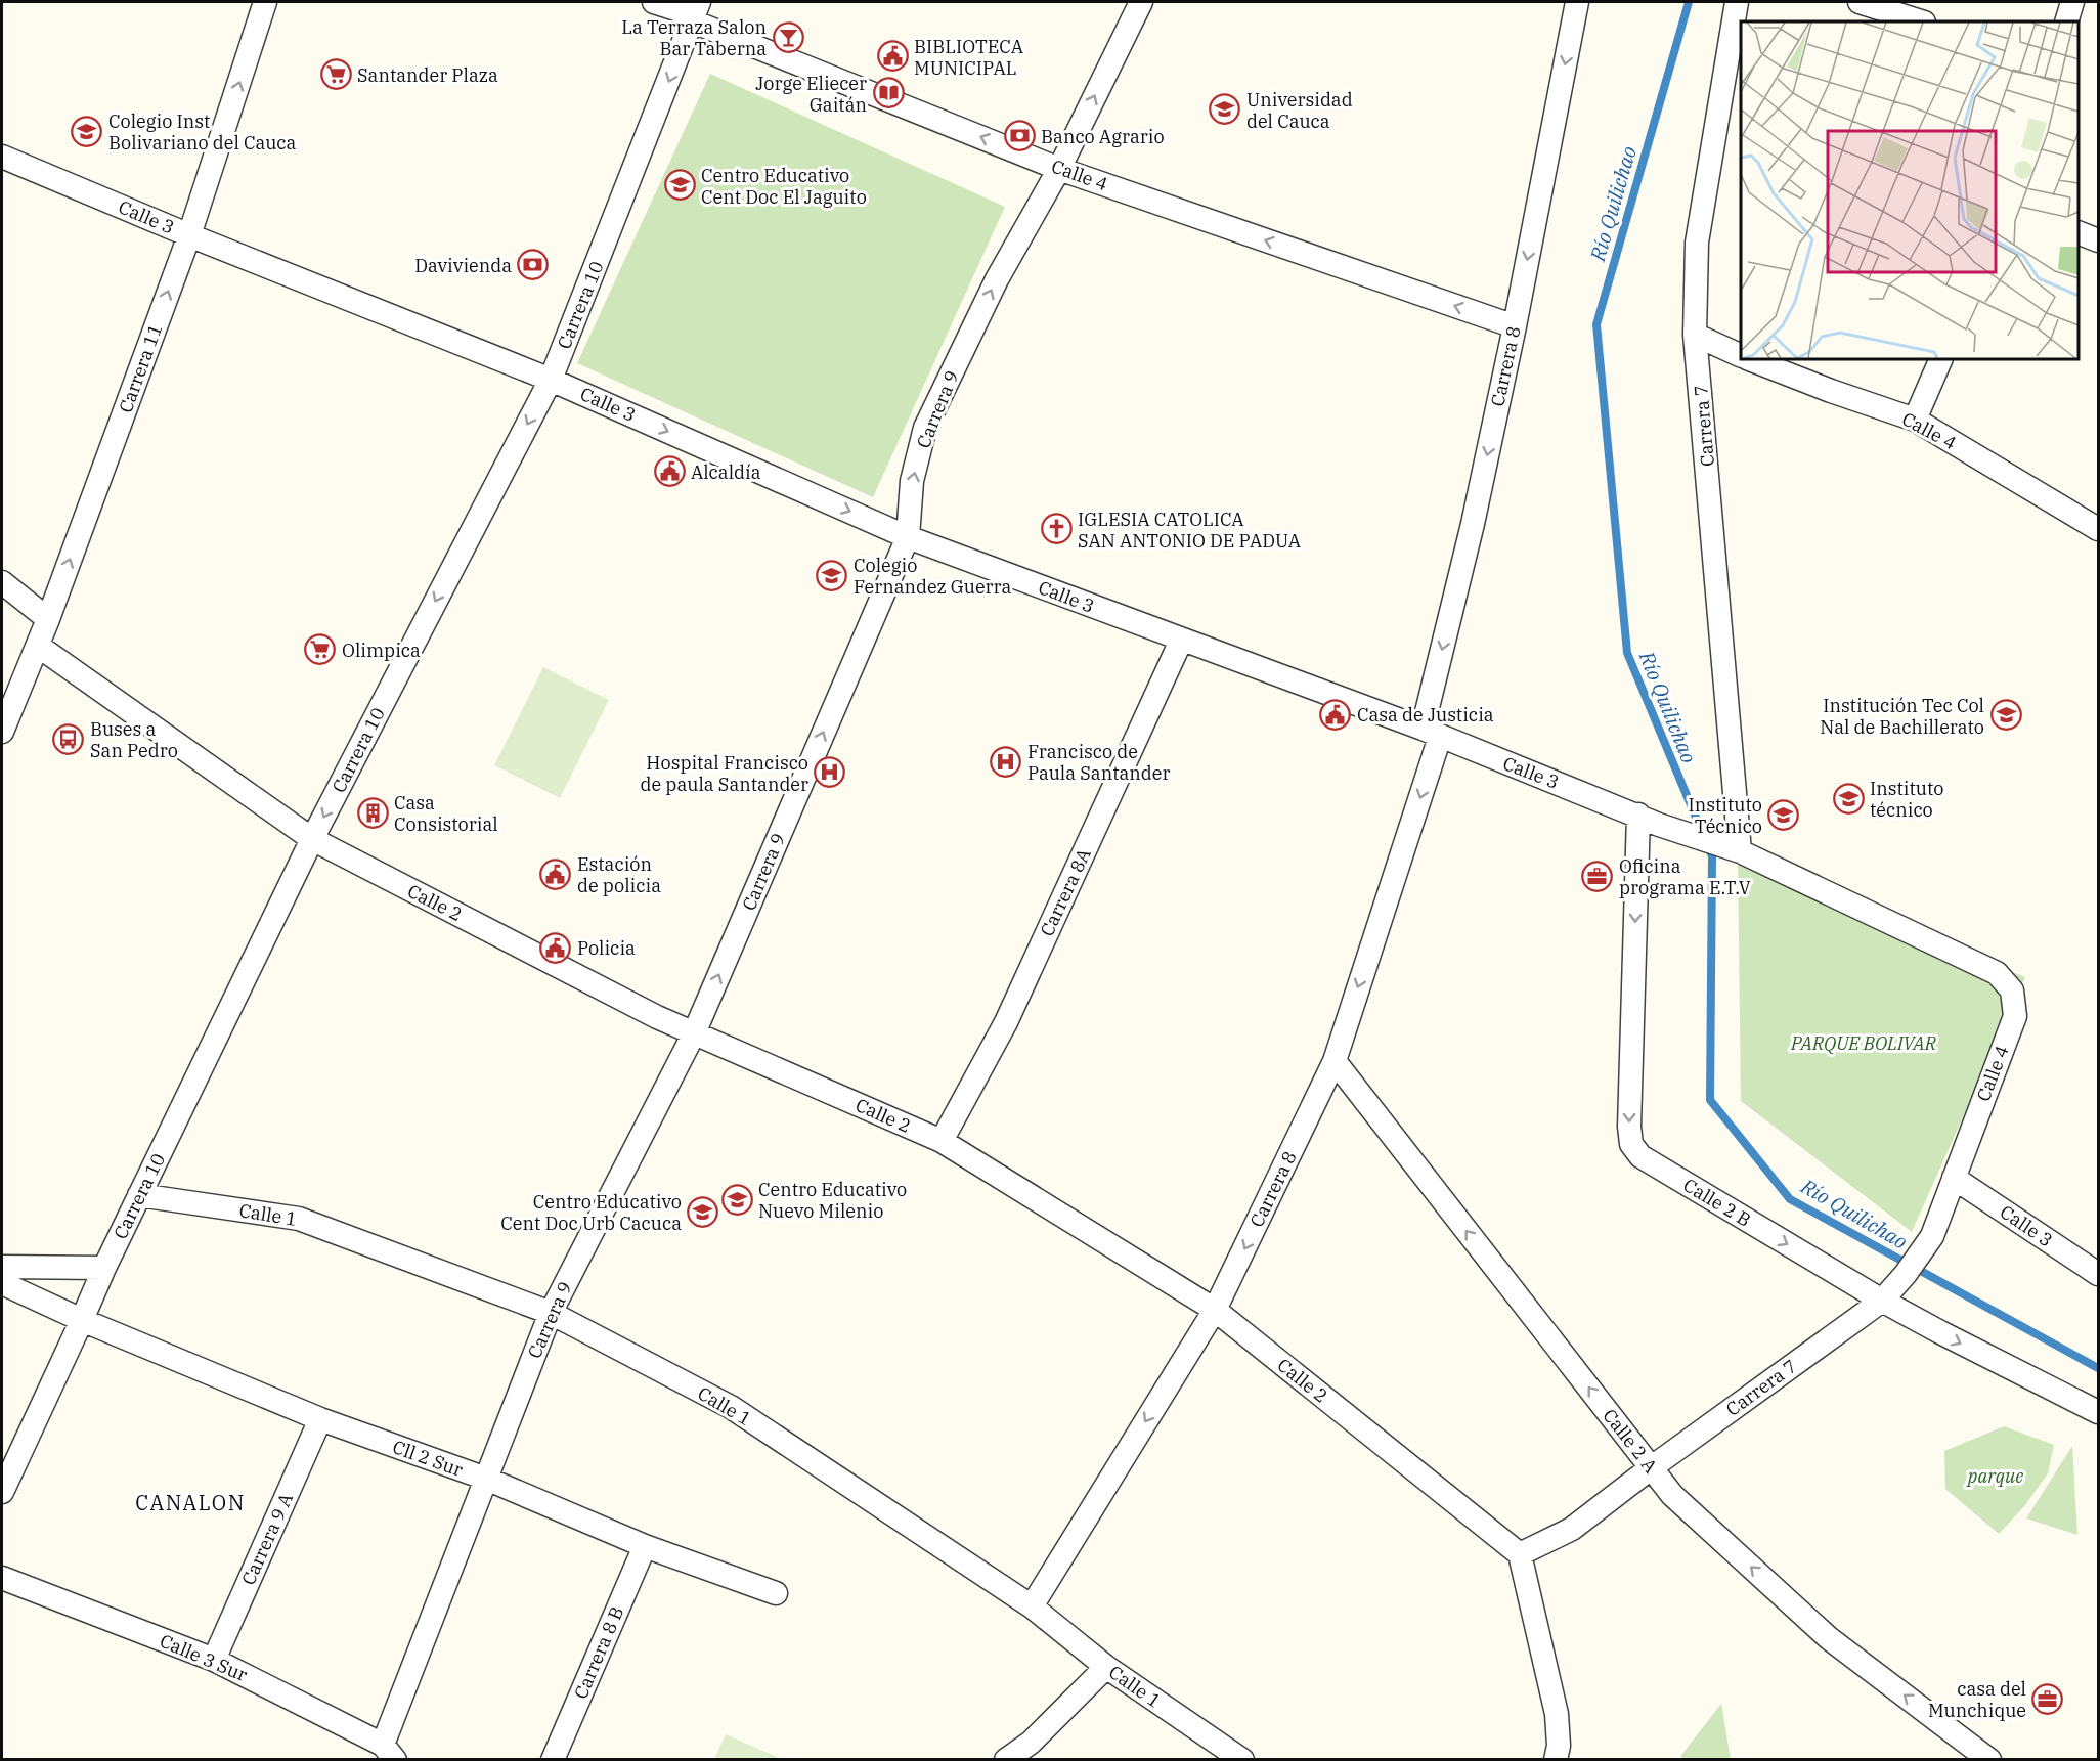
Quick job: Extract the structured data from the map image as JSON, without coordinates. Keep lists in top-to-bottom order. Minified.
{"streets":{"street":["Calle 4","Calle 3","Carrera 10","Carrera 8","Carrera 11","Carrera 9","Carrera 7","Carrera 8A","Calle 2","Calle 2 B","Calle 1","Calle 2 A","Cll 2 Sur","Carrera 9 A","Carrera 8 B","Calle 3 Sur"]},"crossings":[["Calle 4","Calle 3"],["Calle 4","Carrera 10"],["Calle 4","Carrera 8"],["Calle 4","Carrera 9"],["Calle 4","Carrera 7"],["Calle 3","Carrera 10"],["Calle 3","Carrera 8"],["Calle 3","Carrera 11"],["Calle 3","Carrera 9"],["Calle 3","Carrera 7"],["Calle 3","Carrera 8A"],["Calle 3","Calle 2 B"],["Carrera 10","Calle 2"],["Carrera 10","Calle 1"],["Carrera 10","Cll 2 Sur"],["Carrera 8","Calle 2"],["Carrera 8","Calle 1"],["Carrera 8","Calle 2 A"],["Carrera 11","Calle 2"],["Carrera 9","Calle 2"],["Carrera 9","Calle 1"],["Carrera 9","Cll 2 Sur"],["Carrera 9","Calle 3 Sur"],["Carrera 7","Calle 2"],["Carrera 7","Calle 2 B"],["Carrera 7","Calle 2 A"],["Carrera 8A","Calle 2"],["Cll 2 Sur","Carrera 9 A"],["Cll 2 Sur","Carrera 8 B"],["Carrera 9 A","Calle 3 Sur"]],"one_way":["Calle 4","Carrera 10","Carrera 8","Carrera 11","Carrera 9","Calle 2 B","Calle 2 A"],"districts":["CANALON"],"water":["Río Quilichao"],"parks":["PARQUE BOLIVAR","parque"],"places":{"bar":["La Terraza Salon Bar Taberna"],"public building":["BIBLIOTECA MUNICIPAL","Alcaldía","Casa de Justicia","Estación de policia","Policia"],"supermarket":["Santander Plaza","Olimpica"],"library":["Jorge Eliecer Gaitán"],"school or university":["Universidad del Cauca","Colegio Inst Bolivariano del Cauca","Centro Educativo Cent Doc El Jaguito","Colegio Fernandez Guerra","Institución Tec Col Nal de Bachillerato","Instituto técnico","Instituto Técnico","Centro Educativo Nuevo Milenio","Centro Educativo Cent Doc Urb Cacuca"],"bank":["Banco Agrario","Davivienda"],"church":["IGLESIA CATOLICA SAN ANTONIO DE PADUA"],"bus stop":["Buses a San Pedro"],"hospital":["Francisco de Paula Santander","Hospital Francisco de paula Santander"],"building":["Casa Consistorial"],"office":["Oficina programa E.T.V","casa del Munchique"]}}
